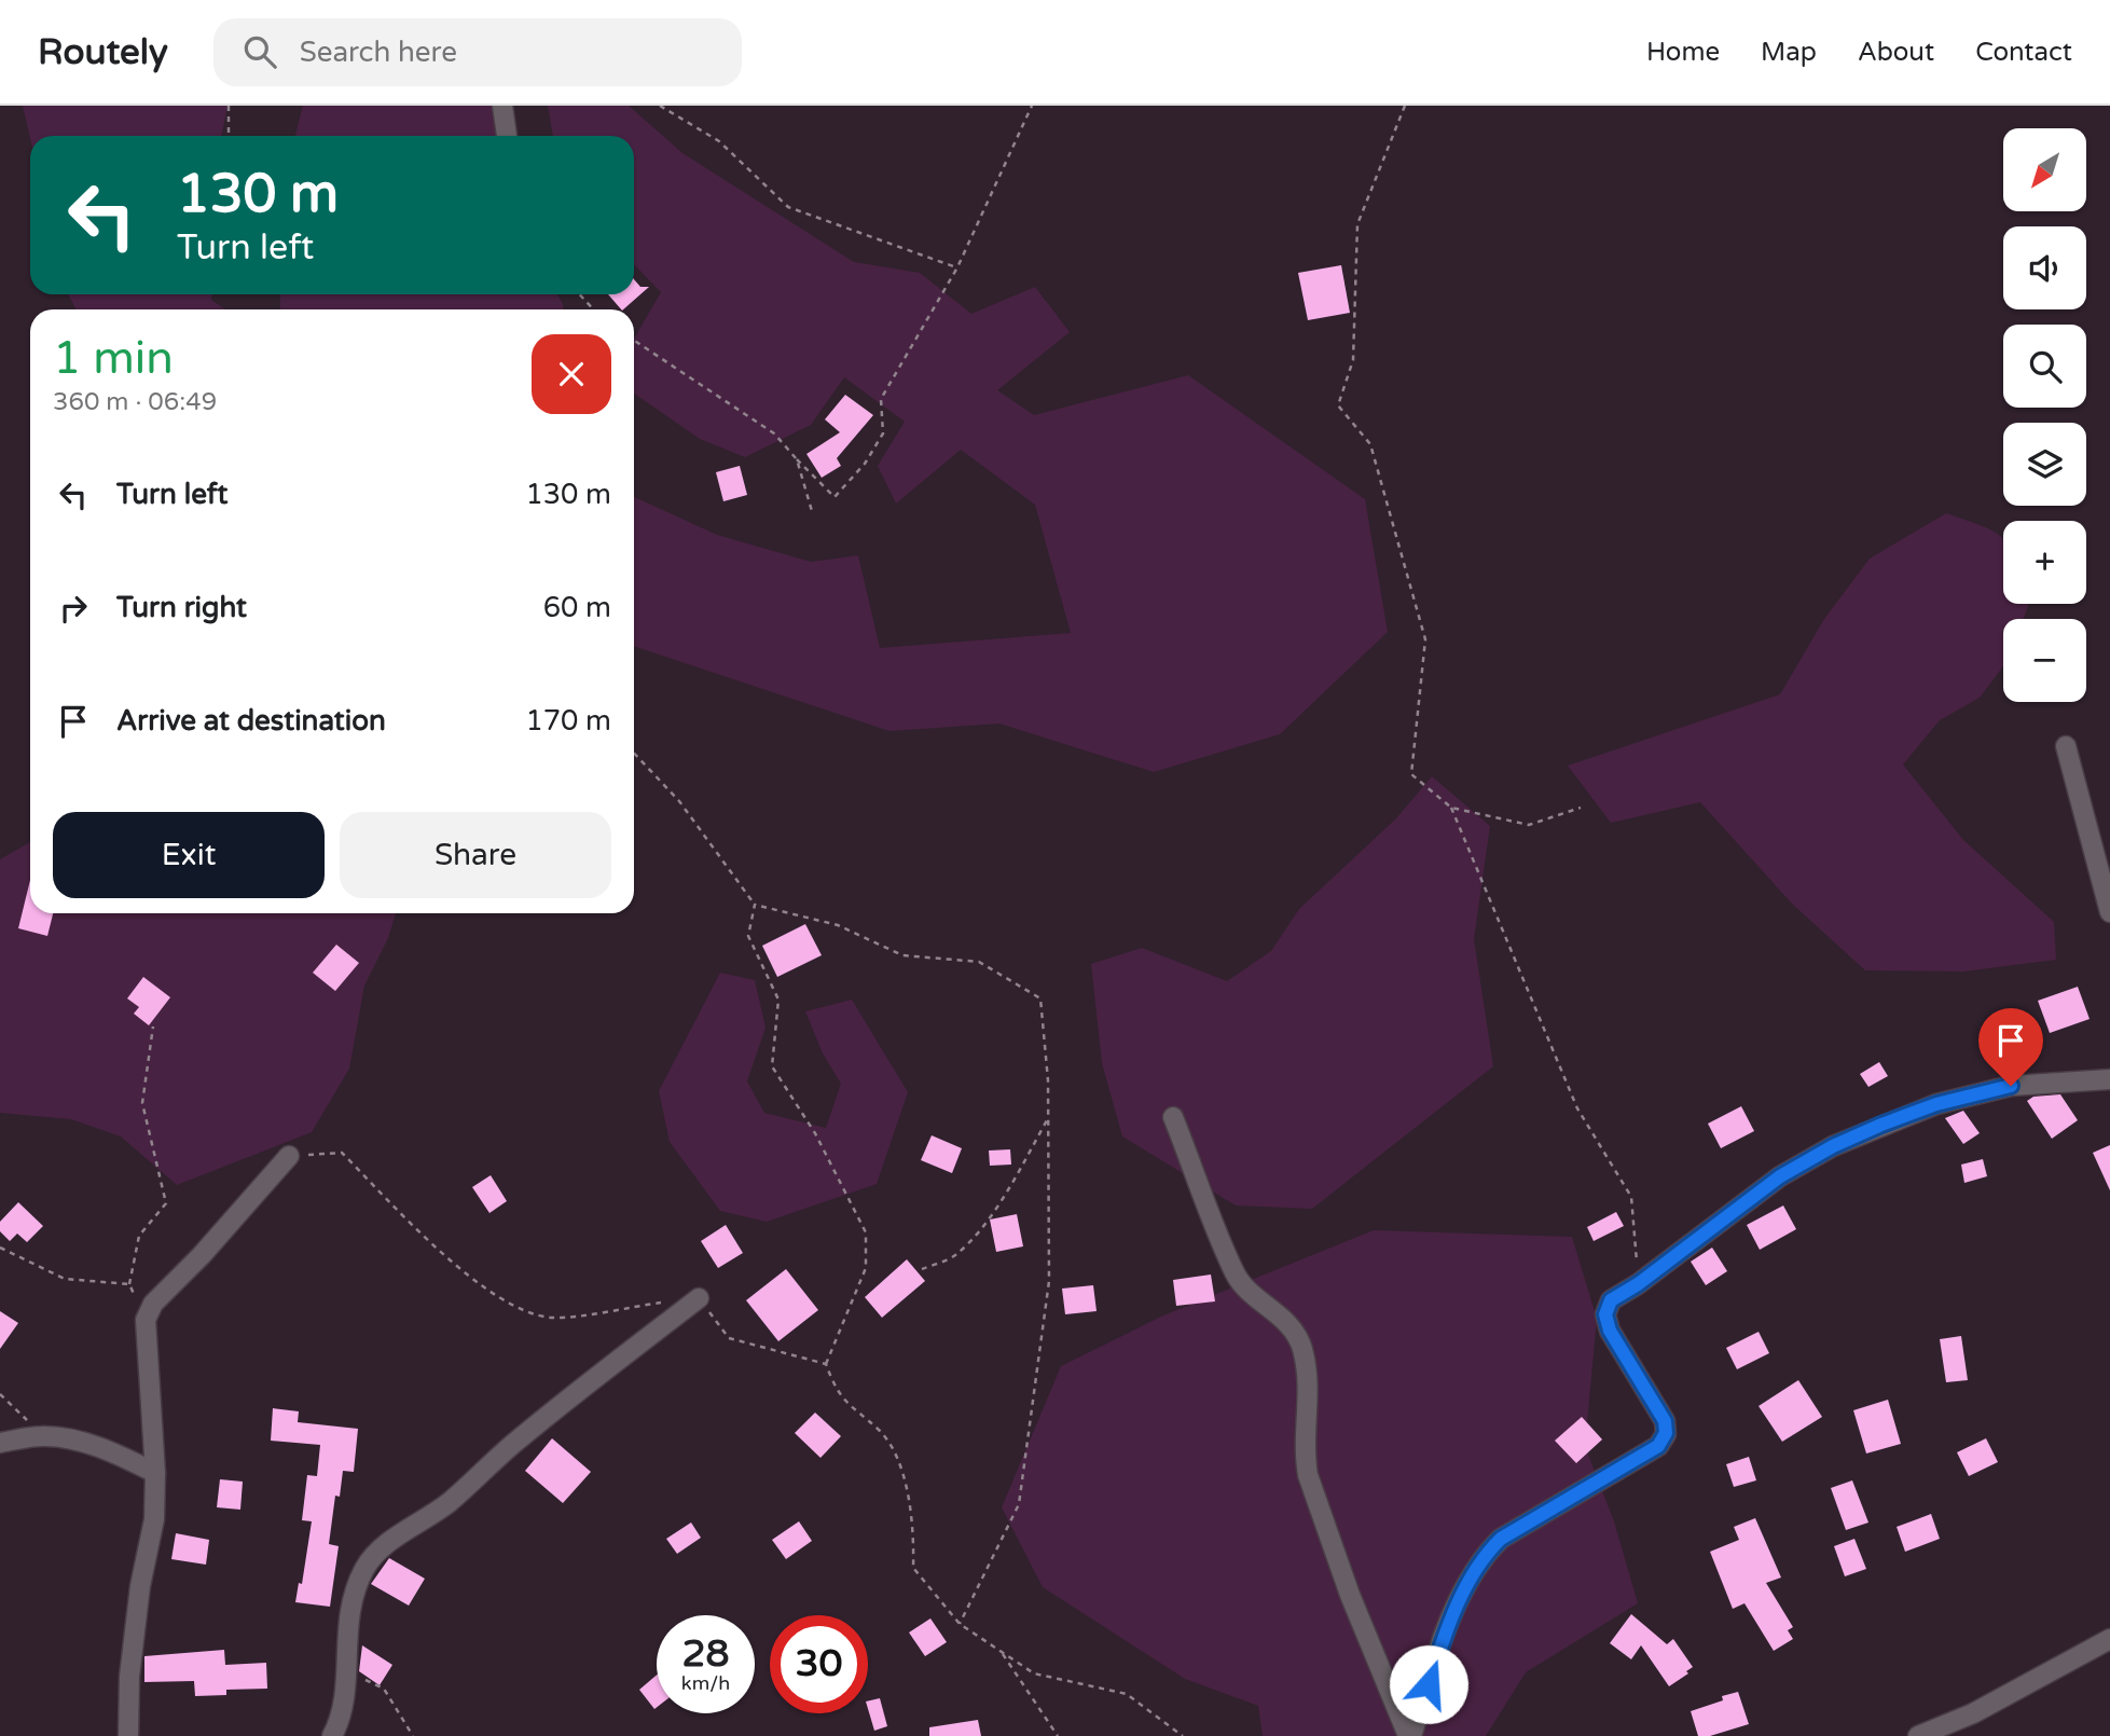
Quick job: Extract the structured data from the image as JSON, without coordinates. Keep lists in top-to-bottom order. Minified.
{"north":"bottom left","page":{"header":"Routely","search":"Search here","nav":["Home","Map","About","Contact"],"map_buttons":["+","−"],"turn":["130 m","Turn left"],"heading":["1 min","360 m · 06:49"],"list":[{"name":"Turn left","value":"130 m"},{"name":"Turn right","value":"60 m"},{"name":"Arrive at destination","value":"170 m"}],"buttons":["Exit","Share"],"speed":"28 km/h","limit":"30"}}
